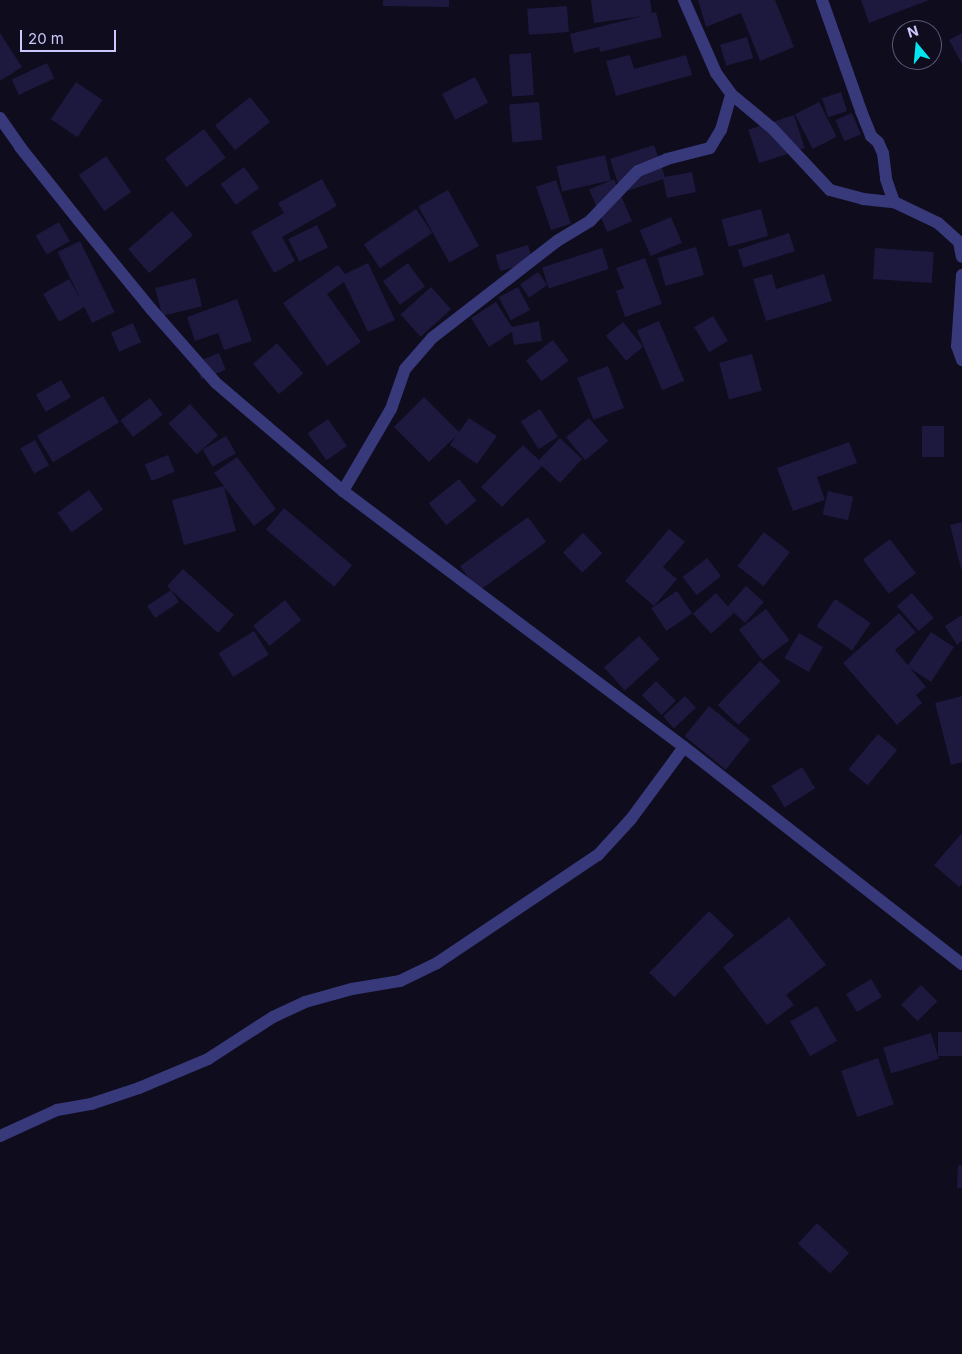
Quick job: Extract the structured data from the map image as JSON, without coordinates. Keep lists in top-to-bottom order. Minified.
{"scale_bar":"20 m","north":"top"}
